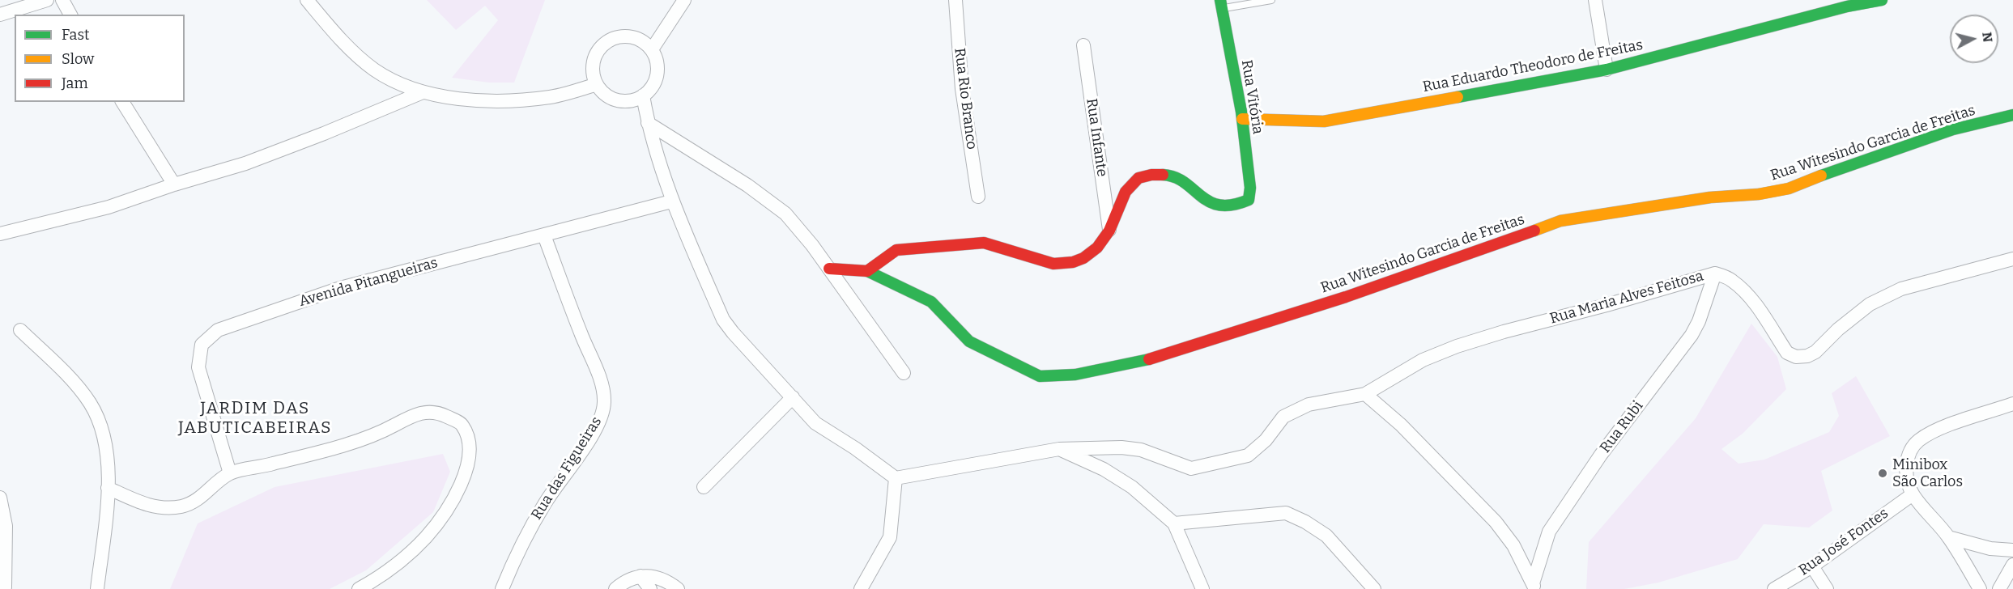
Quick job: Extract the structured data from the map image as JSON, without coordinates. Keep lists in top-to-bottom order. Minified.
{"streets":{"street":["Rua Eduardo Theodoro de Freitas","Rua Vitória","Rua Rio Branco","Rua Infante","Rua Witesindo Garcia de Freitas","Avenida Pitangueiras","Rua Maria Alves Feitosa","Rua Rubi","Rua das Figueiras","Rua José Fontes"]},"crossings":[["Rua Eduardo Theodoro de Freitas","Rua Vitória"],["Rua Vitória","Rua Infante"],["Avenida Pitangueiras","Rua das Figueiras"],["Rua Maria Alves Feitosa","Rua Rubi"]],"districts":["JARDIM DAS JABUTICABEIRAS"],"places":["Minibox São Carlos"],"legend":["Fast","Slow","Jam"],"north":"right"}
